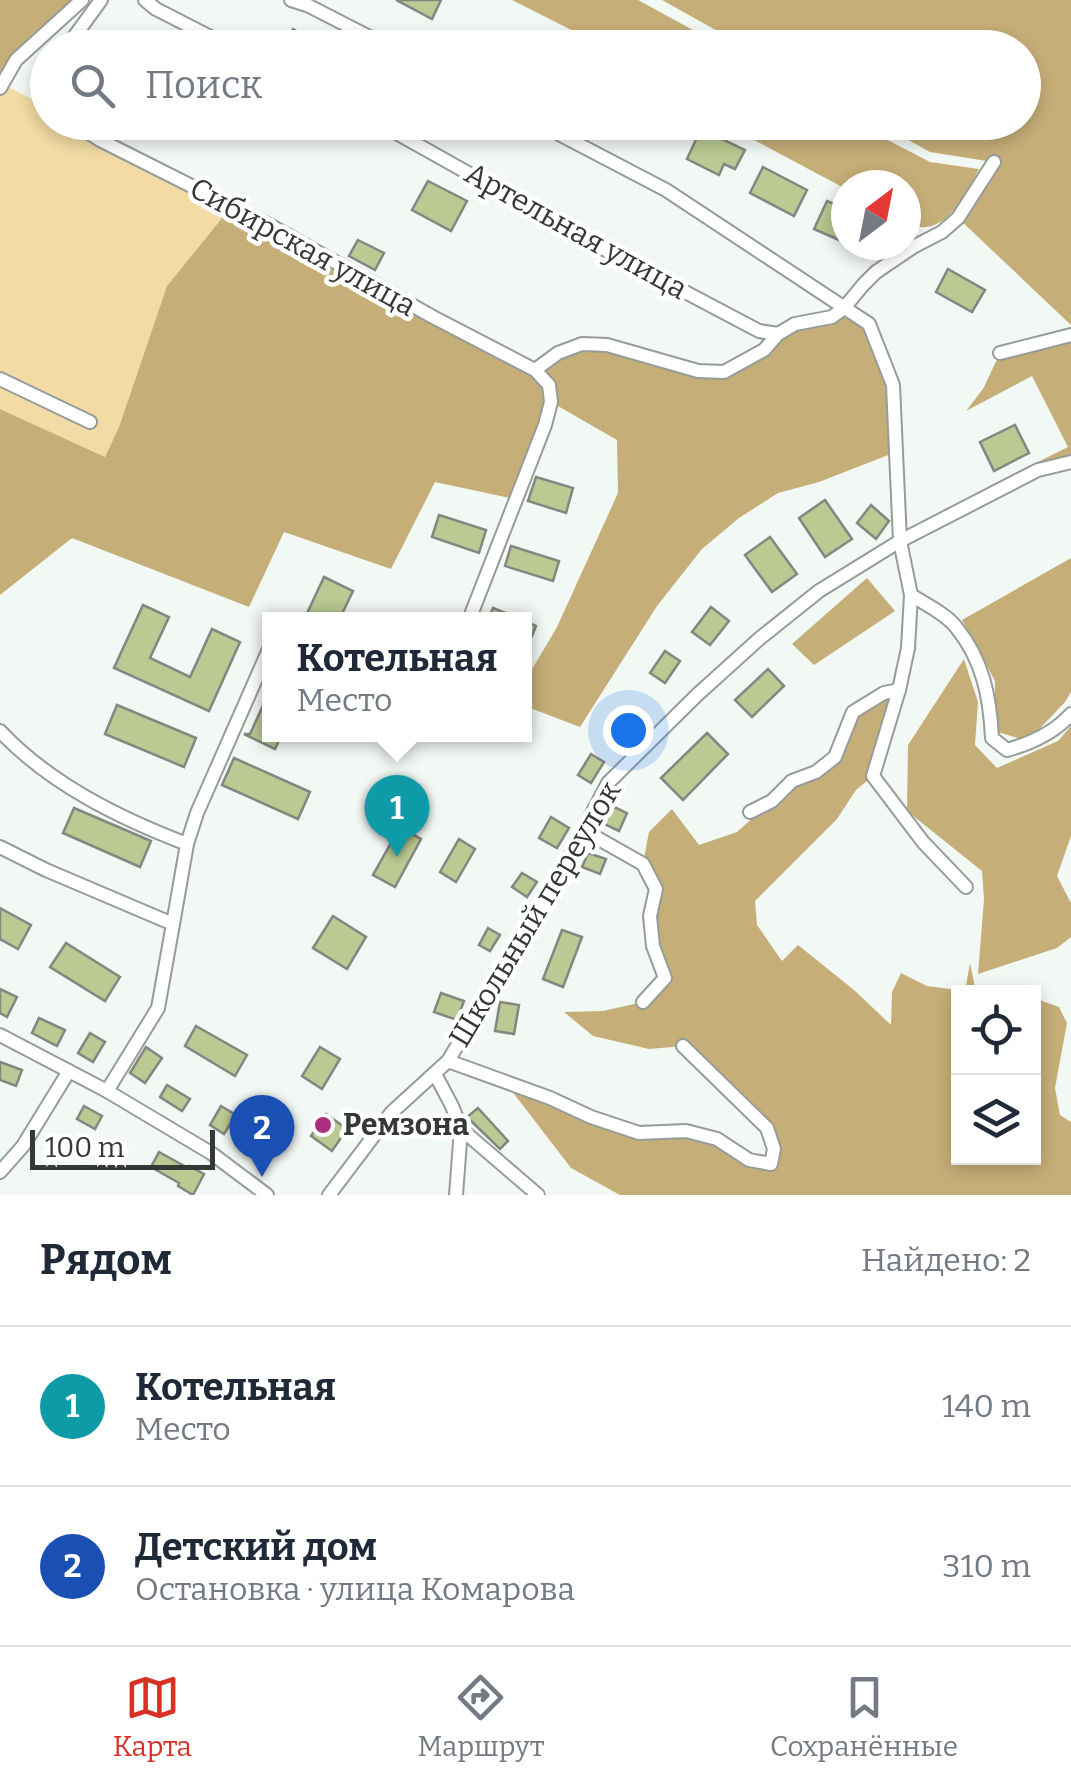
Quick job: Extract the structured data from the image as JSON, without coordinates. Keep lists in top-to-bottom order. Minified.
{"streets":{"street":["Артельная улица","Сибирская улица","Школьный переулок"]},"places":["Ремзона"],"scale_bar":"100 m","north":"top right","page":{"search":"Поиск","popup":["Котельная","Место"],"pins":["1","2"],"scale":"100 m","heading":["Рядом","Найдено: 2"],"list":[{"mark":"1","name":"Котельная","note":"Место","value":"140 m"},{"mark":"2","name":"Детский дом","note":"Остановка · улица Комарова","value":"310 m"}],"nav":["Карта","Маршрут","Сохранённые"]}}
